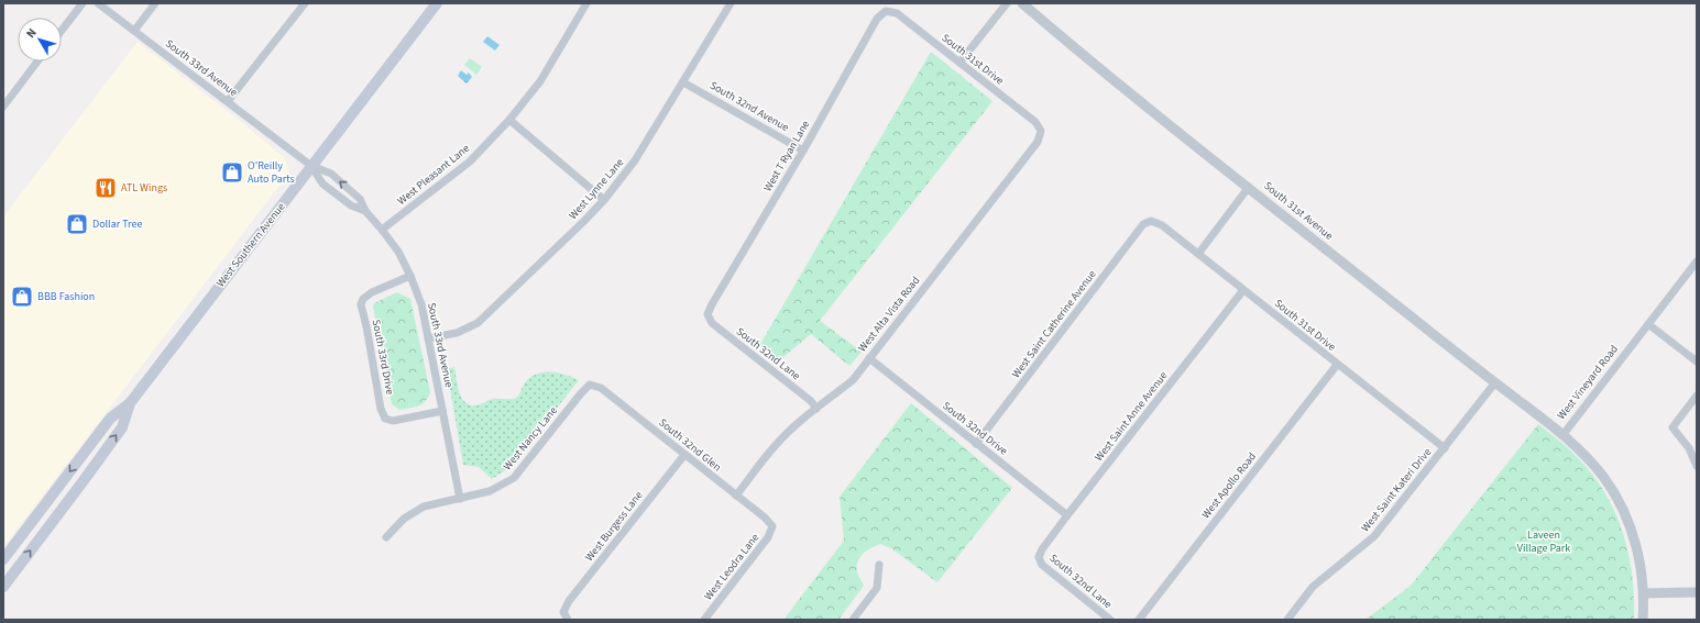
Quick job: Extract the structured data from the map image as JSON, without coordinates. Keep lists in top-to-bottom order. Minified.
{"streets":{"main road":["West Southern Avenue"],"street":["South 31st Drive","South 33rd Avenue","South 32nd Avenue","West T Ryan Lane","West Pleasant Lane","West Lynne Lane","South 31st Avenue","West Alta Vista Road","West Saint Catherine Avenue","South 32nd Lane","South 33rd Drive","West Vineyard Road","West Saint Anne Avenue","South 32nd Drive","West Nancy Lane","South 32nd Glen","West Apollo Road","West Saint Kateri Drive","West Burgess Lane","West Leodra Lane"]},"crossings":[["South 31st Drive","West T Ryan Lane"],["South 31st Drive","West Alta Vista Road"],["South 31st Drive","West Saint Catherine Avenue"],["South 31st Drive","West Saint Anne Avenue"],["South 31st Drive","West Apollo Road"],["South 31st Drive","West Saint Kateri Drive"],["South 33rd Avenue","West Pleasant Lane"],["South 33rd Avenue","West Lynne Lane"],["South 33rd Avenue","West Southern Avenue"],["South 33rd Avenue","South 33rd Drive"],["South 33rd Avenue","West Nancy Lane"],["South 32nd Avenue","West T Ryan Lane"],["South 32nd Avenue","West Lynne Lane"],["West T Ryan Lane","South 32nd Lane"],["South 31st Avenue","West Vineyard Road"],["South 31st Avenue","West Saint Kateri Drive"],["West Alta Vista Road","South 32nd Lane"],["West Alta Vista Road","South 32nd Drive"],["West Alta Vista Road","South 32nd Glen"],["West Saint Catherine Avenue","South 32nd Drive"],["South 32nd Lane","West Saint Anne Avenue"],["West Saint Anne Avenue","South 32nd Drive"],["West Nancy Lane","South 32nd Glen"],["South 32nd Glen","West Burgess Lane"],["South 32nd Glen","West Leodra Lane"]],"parks":["Laveen Village Park"],"places":{"shop":["O'Reilly Auto Parts","Dollar Tree","BBB Fashion"],"restaurant":["ATL Wings"]},"north":"top left"}
